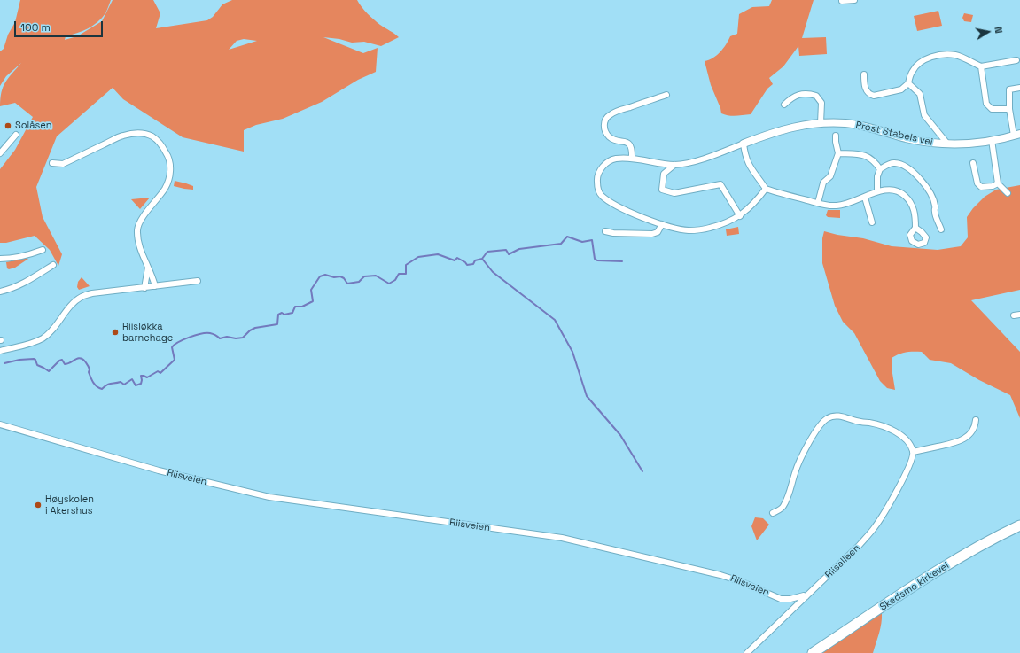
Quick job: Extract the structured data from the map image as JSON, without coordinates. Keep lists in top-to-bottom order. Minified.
{"streets":{"highway":["Skedsmo kirkevei"],"street":["Prost Stabels vei","Riisveien","Riisalleen"]},"crossings":[["Riisveien","Riisalleen"]],"places":["Solåsen","Riisløkka barnehage","Høyskolen i Akershus"],"scale_bar":"100 m","north":"right"}
